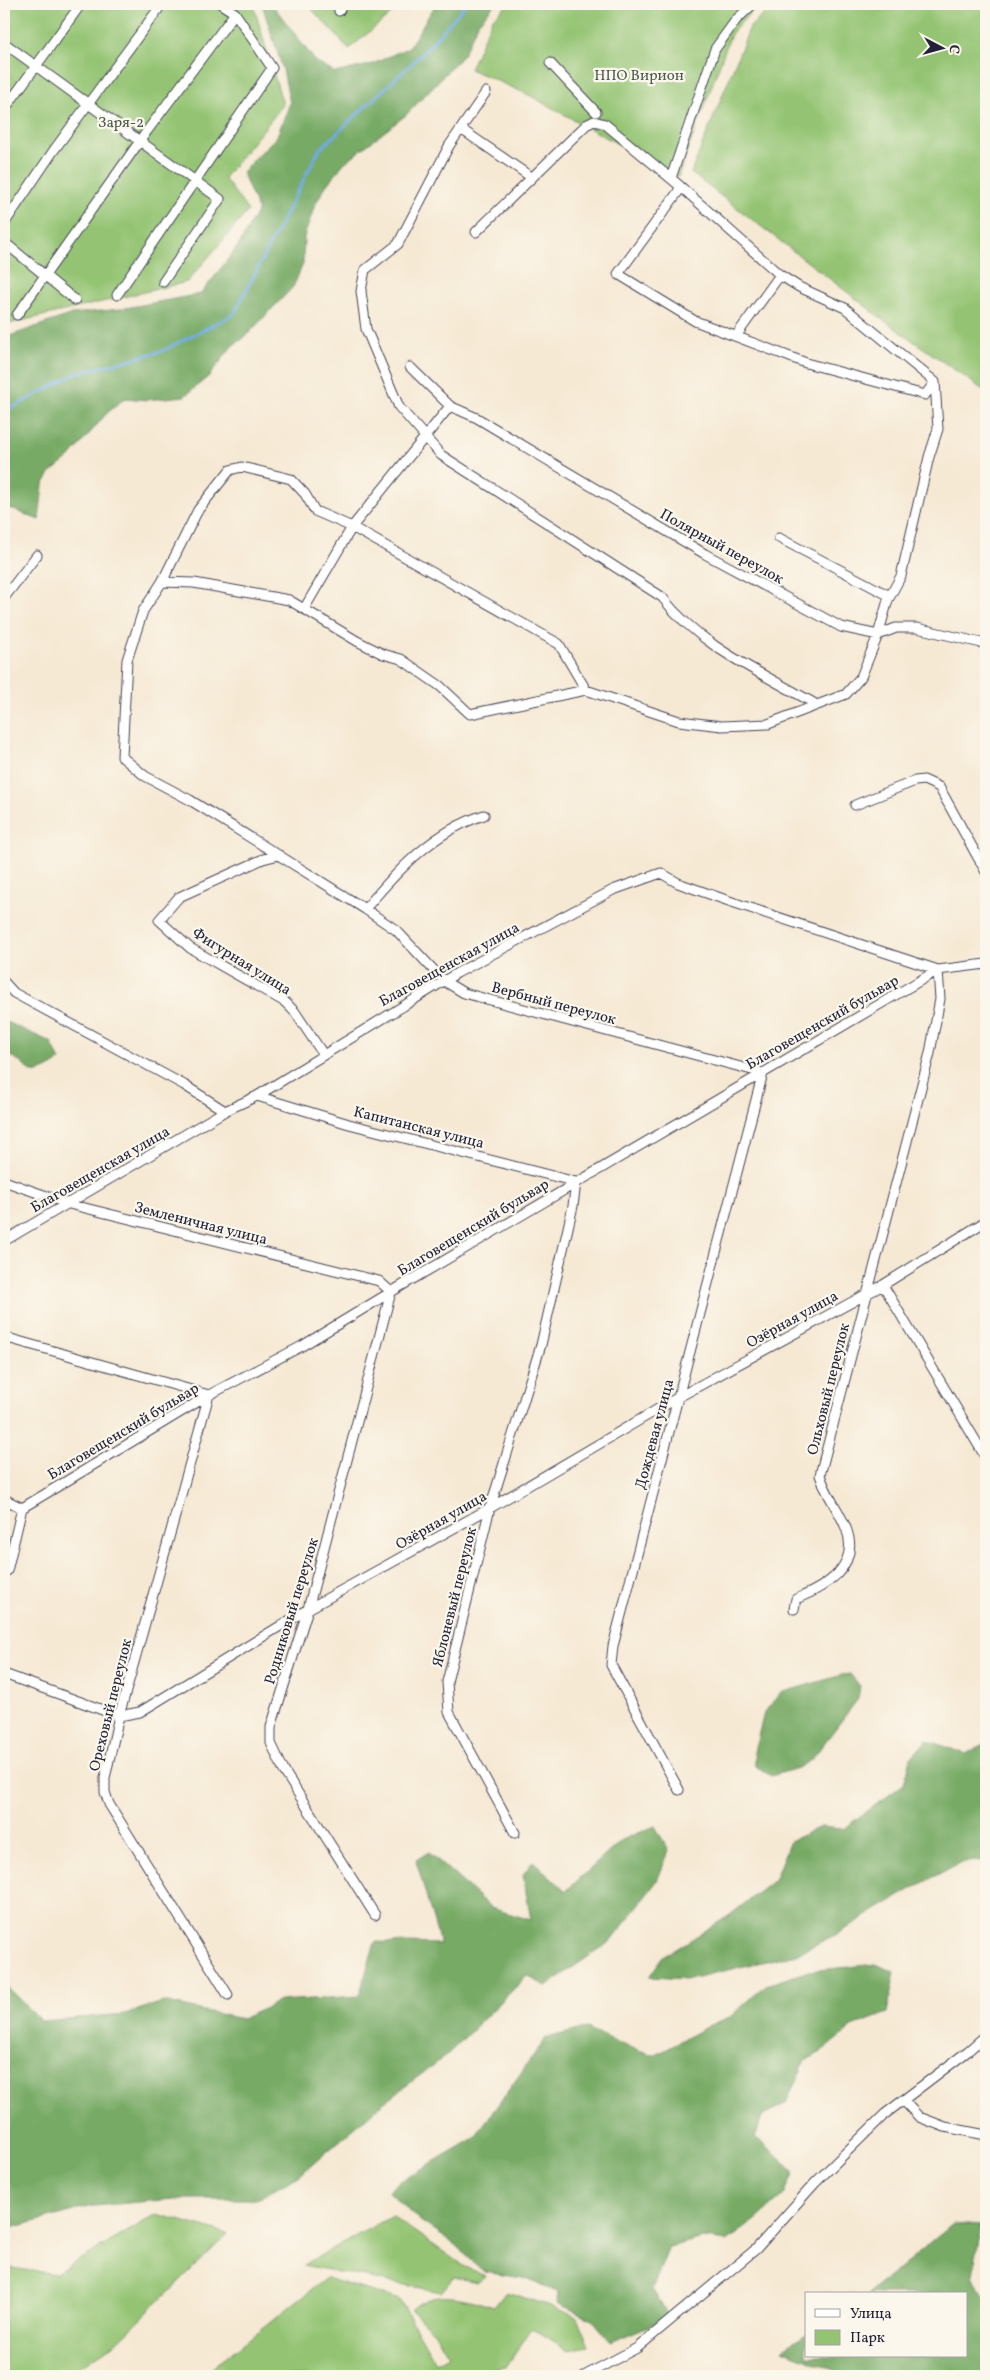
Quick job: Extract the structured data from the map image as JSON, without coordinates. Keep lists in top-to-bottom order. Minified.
{"streets":{"street":["Полярный переулок","Фигурная улица","Благовещенская улица","Вербный переулок","Благовещенский бульвар","Капитанская улица","Земленичная улица","Озёрная улица","Ольховый переулок","Дождевая улица","Яблоневый переулок","Родниковый переулок","Ореховый переулок"]},"crossings":[["Фигурная улица","Благовещенская улица"],["Фигурная улица","Вербный переулок"],["Благовещенская улица","Вербный переулок"],["Благовещенская улица","Благовещенский бульвар"],["Благовещенская улица","Капитанская улица"],["Благовещенская улица","Земленичная улица"],["Благовещенская улица","Ольховый переулок"],["Вербный переулок","Благовещенский бульвар"],["Вербный переулок","Дождевая улица"],["Благовещенский бульвар","Капитанская улица"],["Благовещенский бульвар","Земленичная улица"],["Благовещенский бульвар","Ольховый переулок"],["Благовещенский бульвар","Дождевая улица"],["Благовещенский бульвар","Яблоневый переулок"],["Благовещенский бульвар","Родниковый переулок"],["Благовещенский бульвар","Ореховый переулок"],["Капитанская улица","Яблоневый переулок"],["Земленичная улица","Родниковый переулок"],["Озёрная улица","Ольховый переулок"],["Озёрная улица","Дождевая улица"],["Озёрная улица","Яблоневый переулок"],["Озёрная улица","Родниковый переулок"],["Озёрная улица","Ореховый переулок"]],"parks":["НПО Вирион","Заря-2"],"legend":["Улица","Парк"],"north":"right"}
